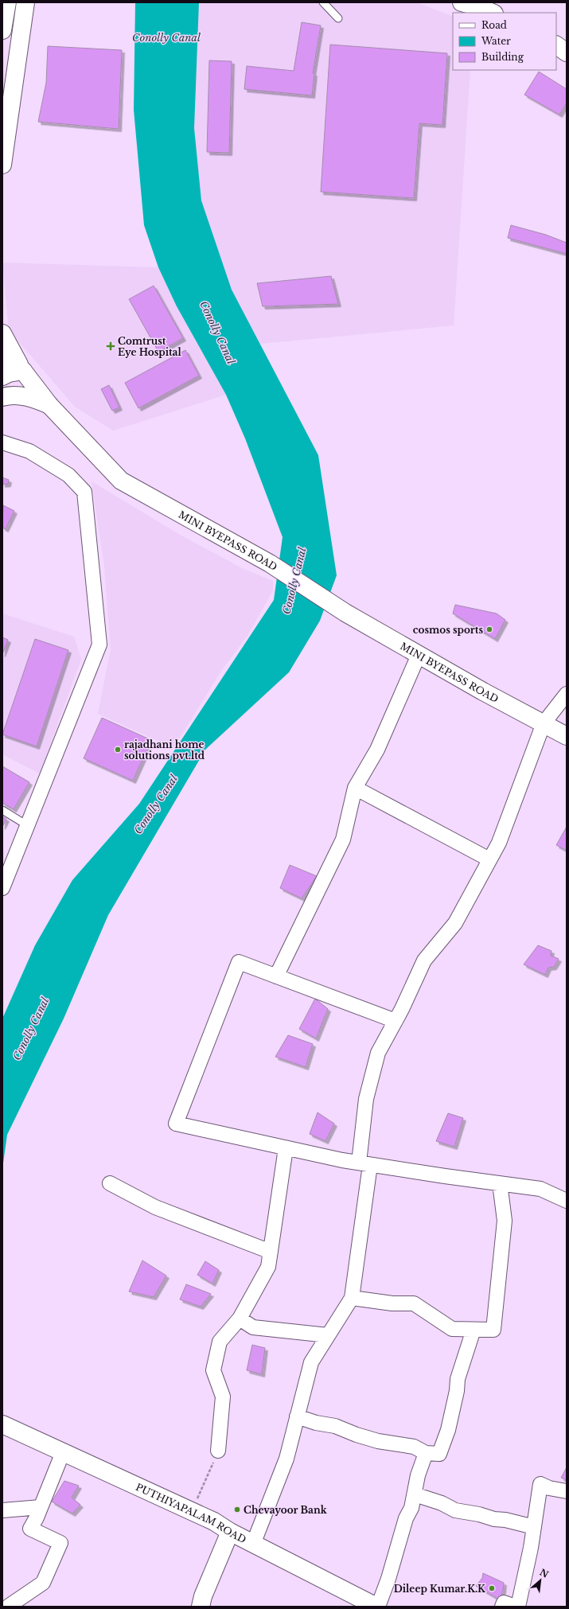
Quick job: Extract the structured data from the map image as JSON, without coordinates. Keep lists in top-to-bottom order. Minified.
{"streets":{"main road":["MINI BYEPASS ROAD","PUTHIYAPALAM ROAD"]},"water":["Conolly Canal"],"places":{"health":["Comtrust Eye Hospital"],"other":["cosmos sports","rajadhani home solutions pvt.ltd","Chevayoor Bank","Dileep Kumar.K.K"]},"legend":["Road","Water","Building"],"north":"top right"}
